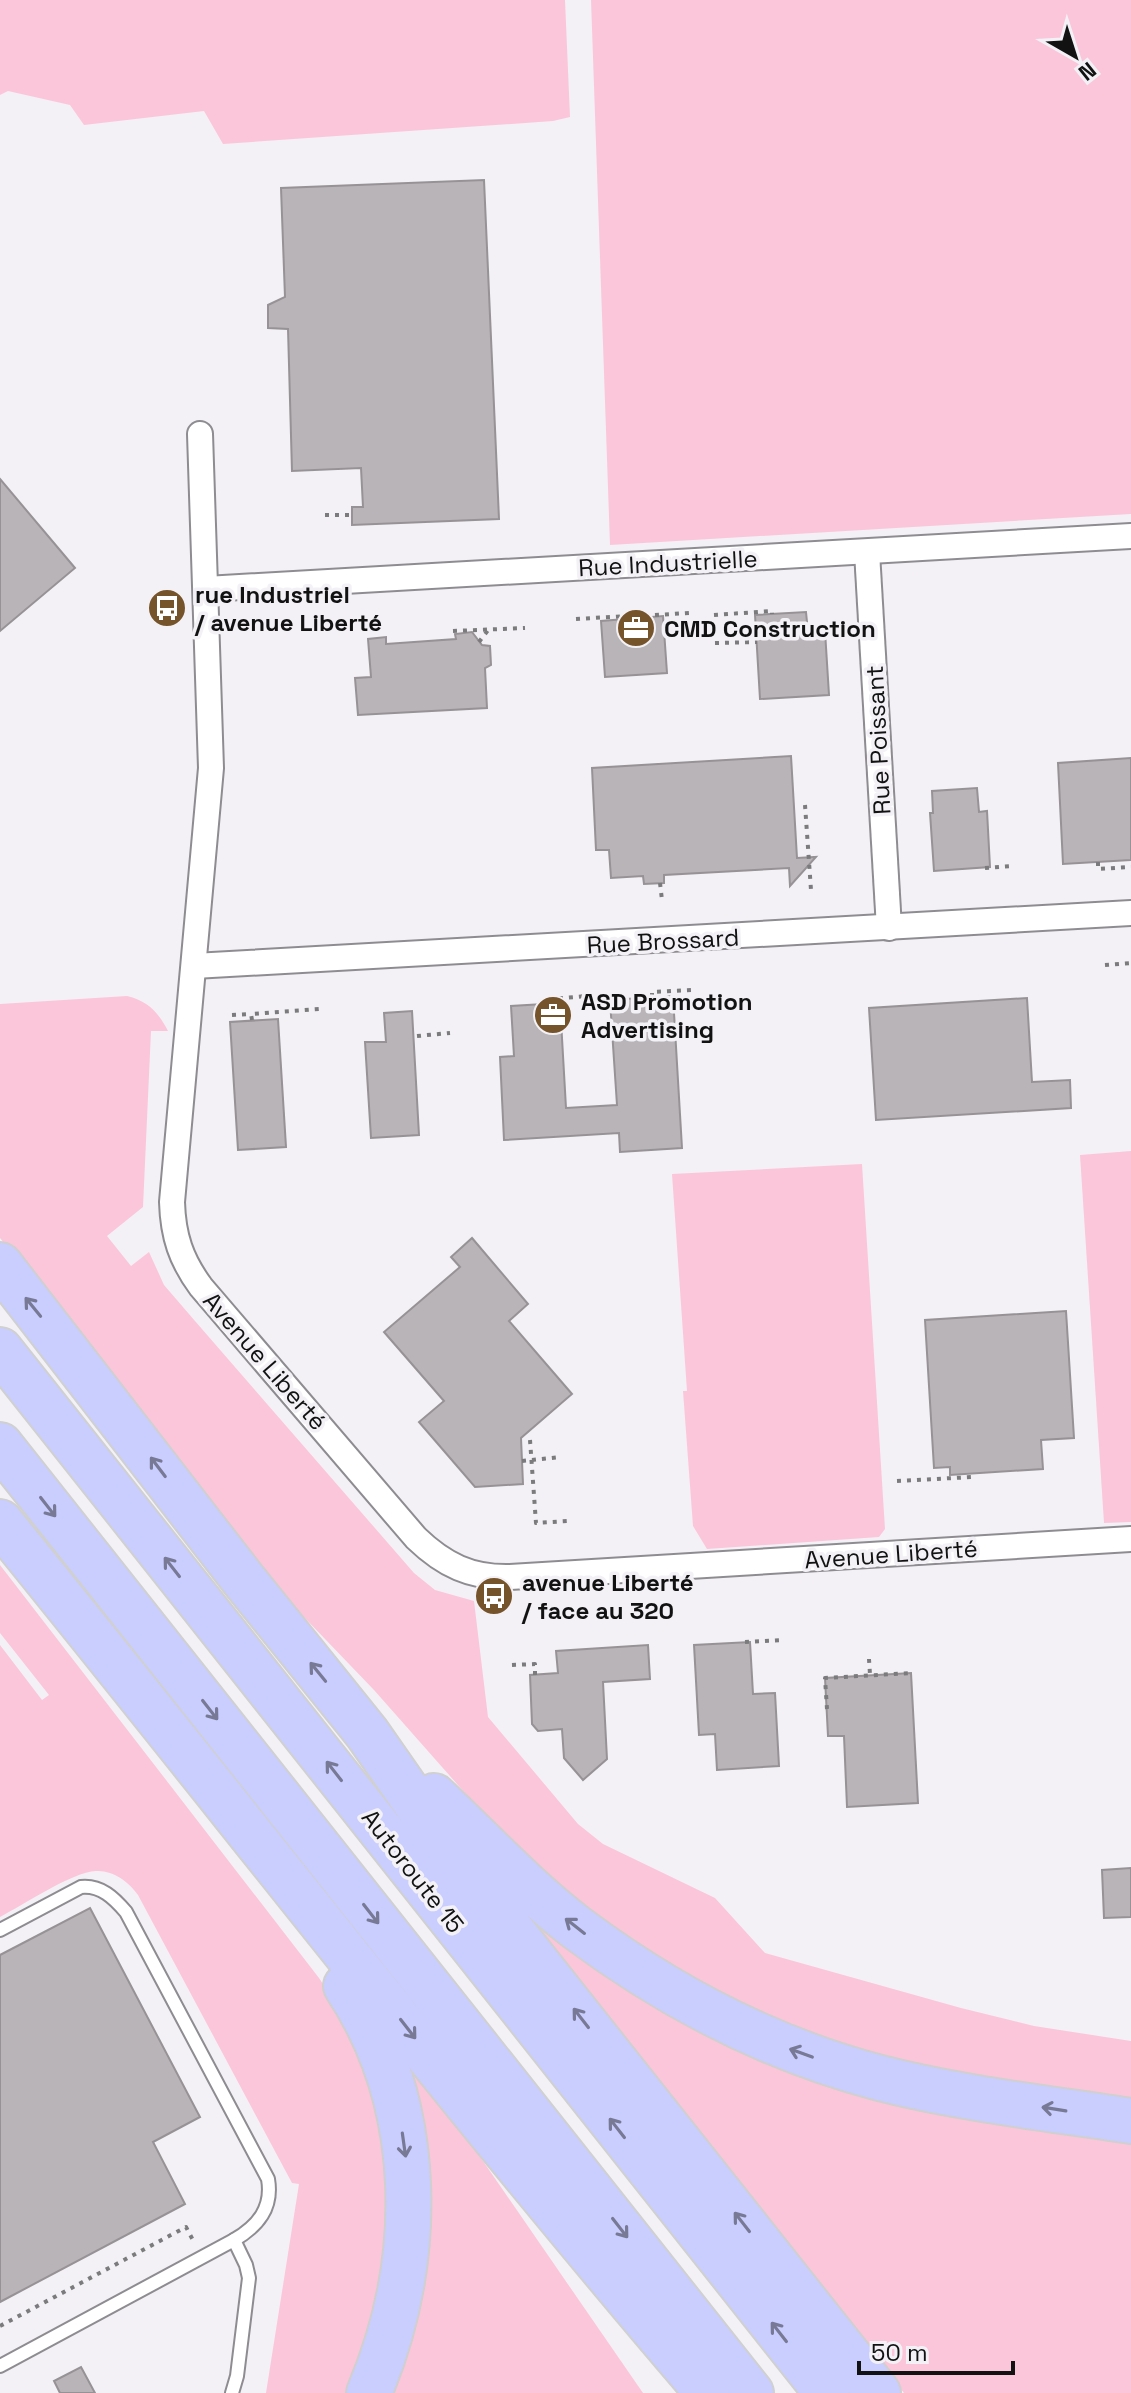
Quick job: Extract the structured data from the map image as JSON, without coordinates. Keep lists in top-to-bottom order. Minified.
{"streets":{"highway":["Autoroute 15"],"street":["Rue Industrielle","Rue Poissant","Rue Brossard","Avenue Liberté"]},"crossings":[["Rue Industrielle","Rue Poissant"],["Rue Industrielle","Avenue Liberté"],["Rue Poissant","Rue Brossard"],["Rue Brossard","Avenue Liberté"]],"places":{"bus stop":["rue Industriel / avenue Liberté","avenue Liberté / face au 320"],"office":["CMD Construction","ASD Promotion Advertising"]},"scale_bar":"50 m","north":"bottom right"}
